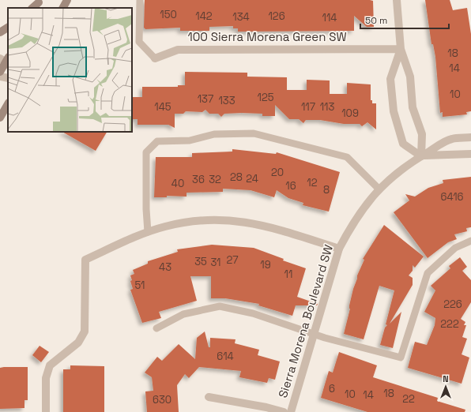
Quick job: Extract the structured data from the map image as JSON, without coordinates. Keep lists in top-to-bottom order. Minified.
{"streets":{"street":["100 Sierra Morena Green SW","Sierra Morena Boulevard SW"]},"house_numbers":["150","142","126","134","114","18","14","10","125","137","133","145","117","113","109","20","28","24","36","32","12","40","16","8","6416","27","35","31","19","43","11","51","226","222","614","6","18","10","14","22","630"],"scale_bar":"50 m","north":"top"}
